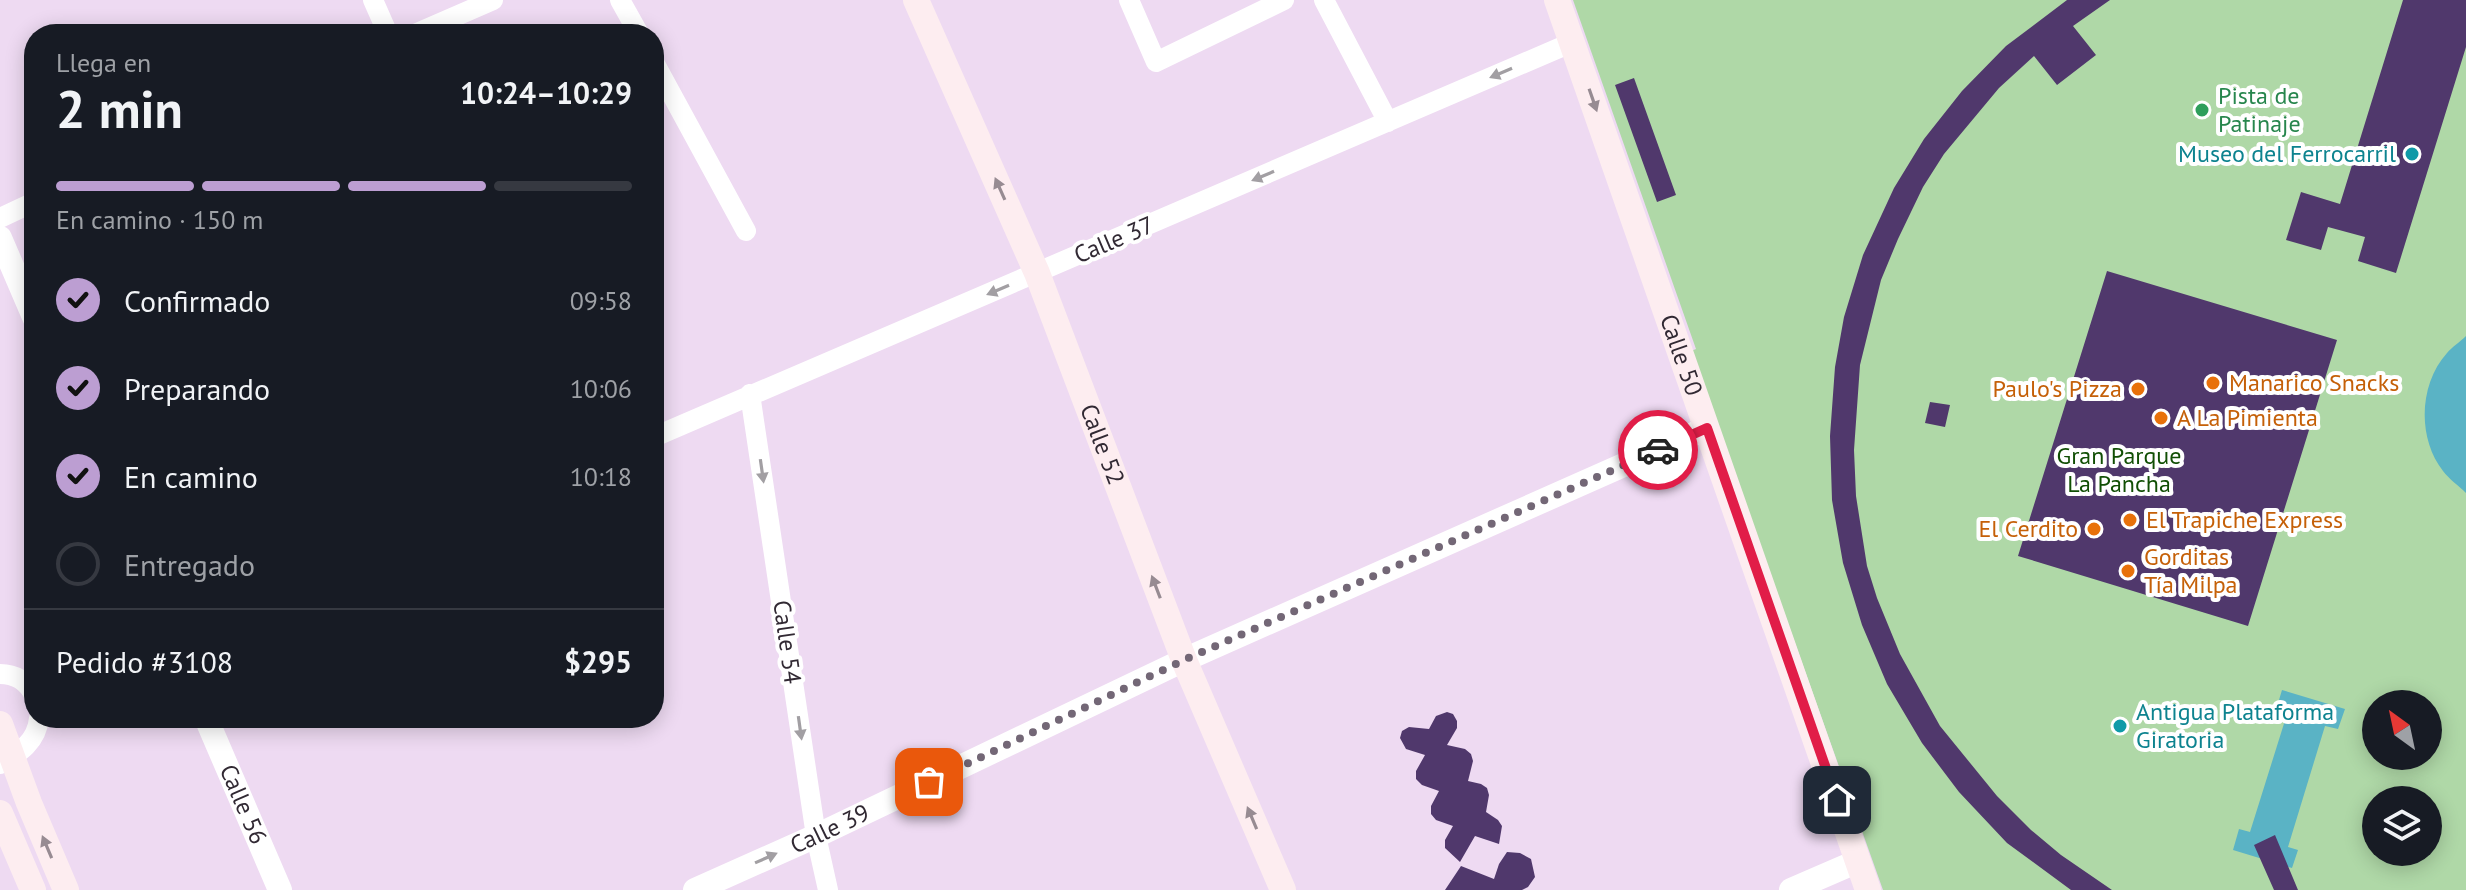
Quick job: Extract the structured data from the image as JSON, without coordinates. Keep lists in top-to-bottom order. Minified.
{"streets":{"main road":["Calle 50","Calle 52"],"street":["Calle 37","Calle 54","Calle 56","Calle 39"]},"crossings":[["Calle 37","Calle 50"],["Calle 37","Calle 52"],["Calle 37","Calle 54"],["Calle 50","Calle 39"],["Calle 52","Calle 39"],["Calle 54","Calle 39"]],"one_way":["Calle 37","Calle 50","Calle 52","Calle 54"],"parks":["Gran Parque La Pancha"],"places":["Pista de Patinaje","Museo del Ferrocarril","Manarico Snacks","Paulo's Pizza","A La Pimienta","El Trapiche Express","El Cerdito","Gorditas Tía Milpa","Antigua Plataforma Giratoria"],"north":"top left","page":{"heading":["2 min","Llega en","10:24–10:29"],"panel":["Pedido #3108","$295"],"bar":"En camino · 150 m","list":[["Confirmado","09:58"],["Preparando","10:06"],["En camino","10:18"],"Entregado"]}}
